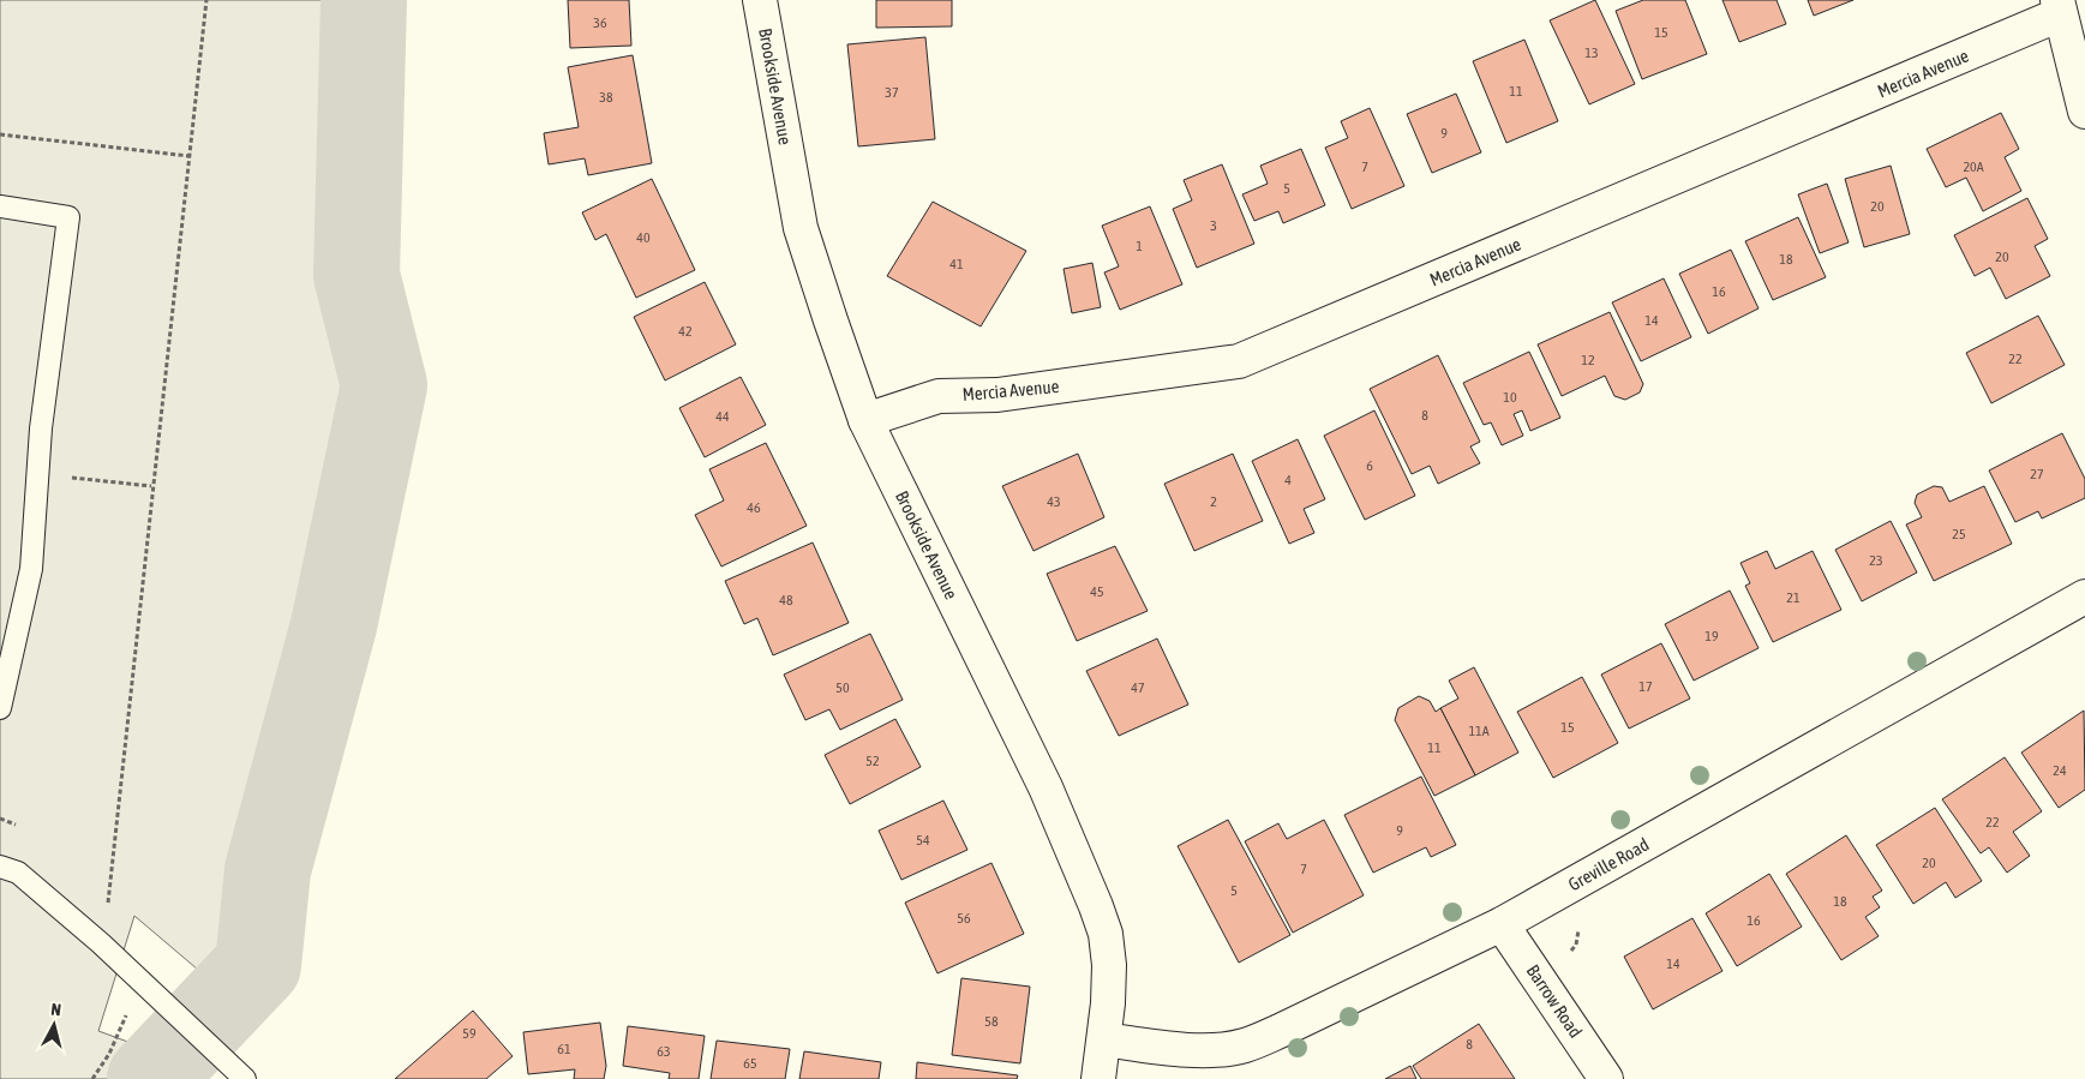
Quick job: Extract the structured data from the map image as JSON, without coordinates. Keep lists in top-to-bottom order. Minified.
{"streets":{"street":["Mercia Avenue","Brookside Avenue","Greville Road","Barrow Road"]},"crossings":[["Mercia Avenue","Brookside Avenue"],["Brookside Avenue","Greville Road"],["Greville Road","Barrow Road"]],"house_numbers":["36","15","13","11","37","38","9","7","20A","5","20","3","40","1","20","18","41","16","14","42","22","12","10","8","44","6","27","4","43","2","46","25","23","45","21","48","19","17","50","47","15","11A","11","52","24","22","9","54","20","7","5","18","56","16","14","58","59","8","61","63","65"],"north":"top"}
